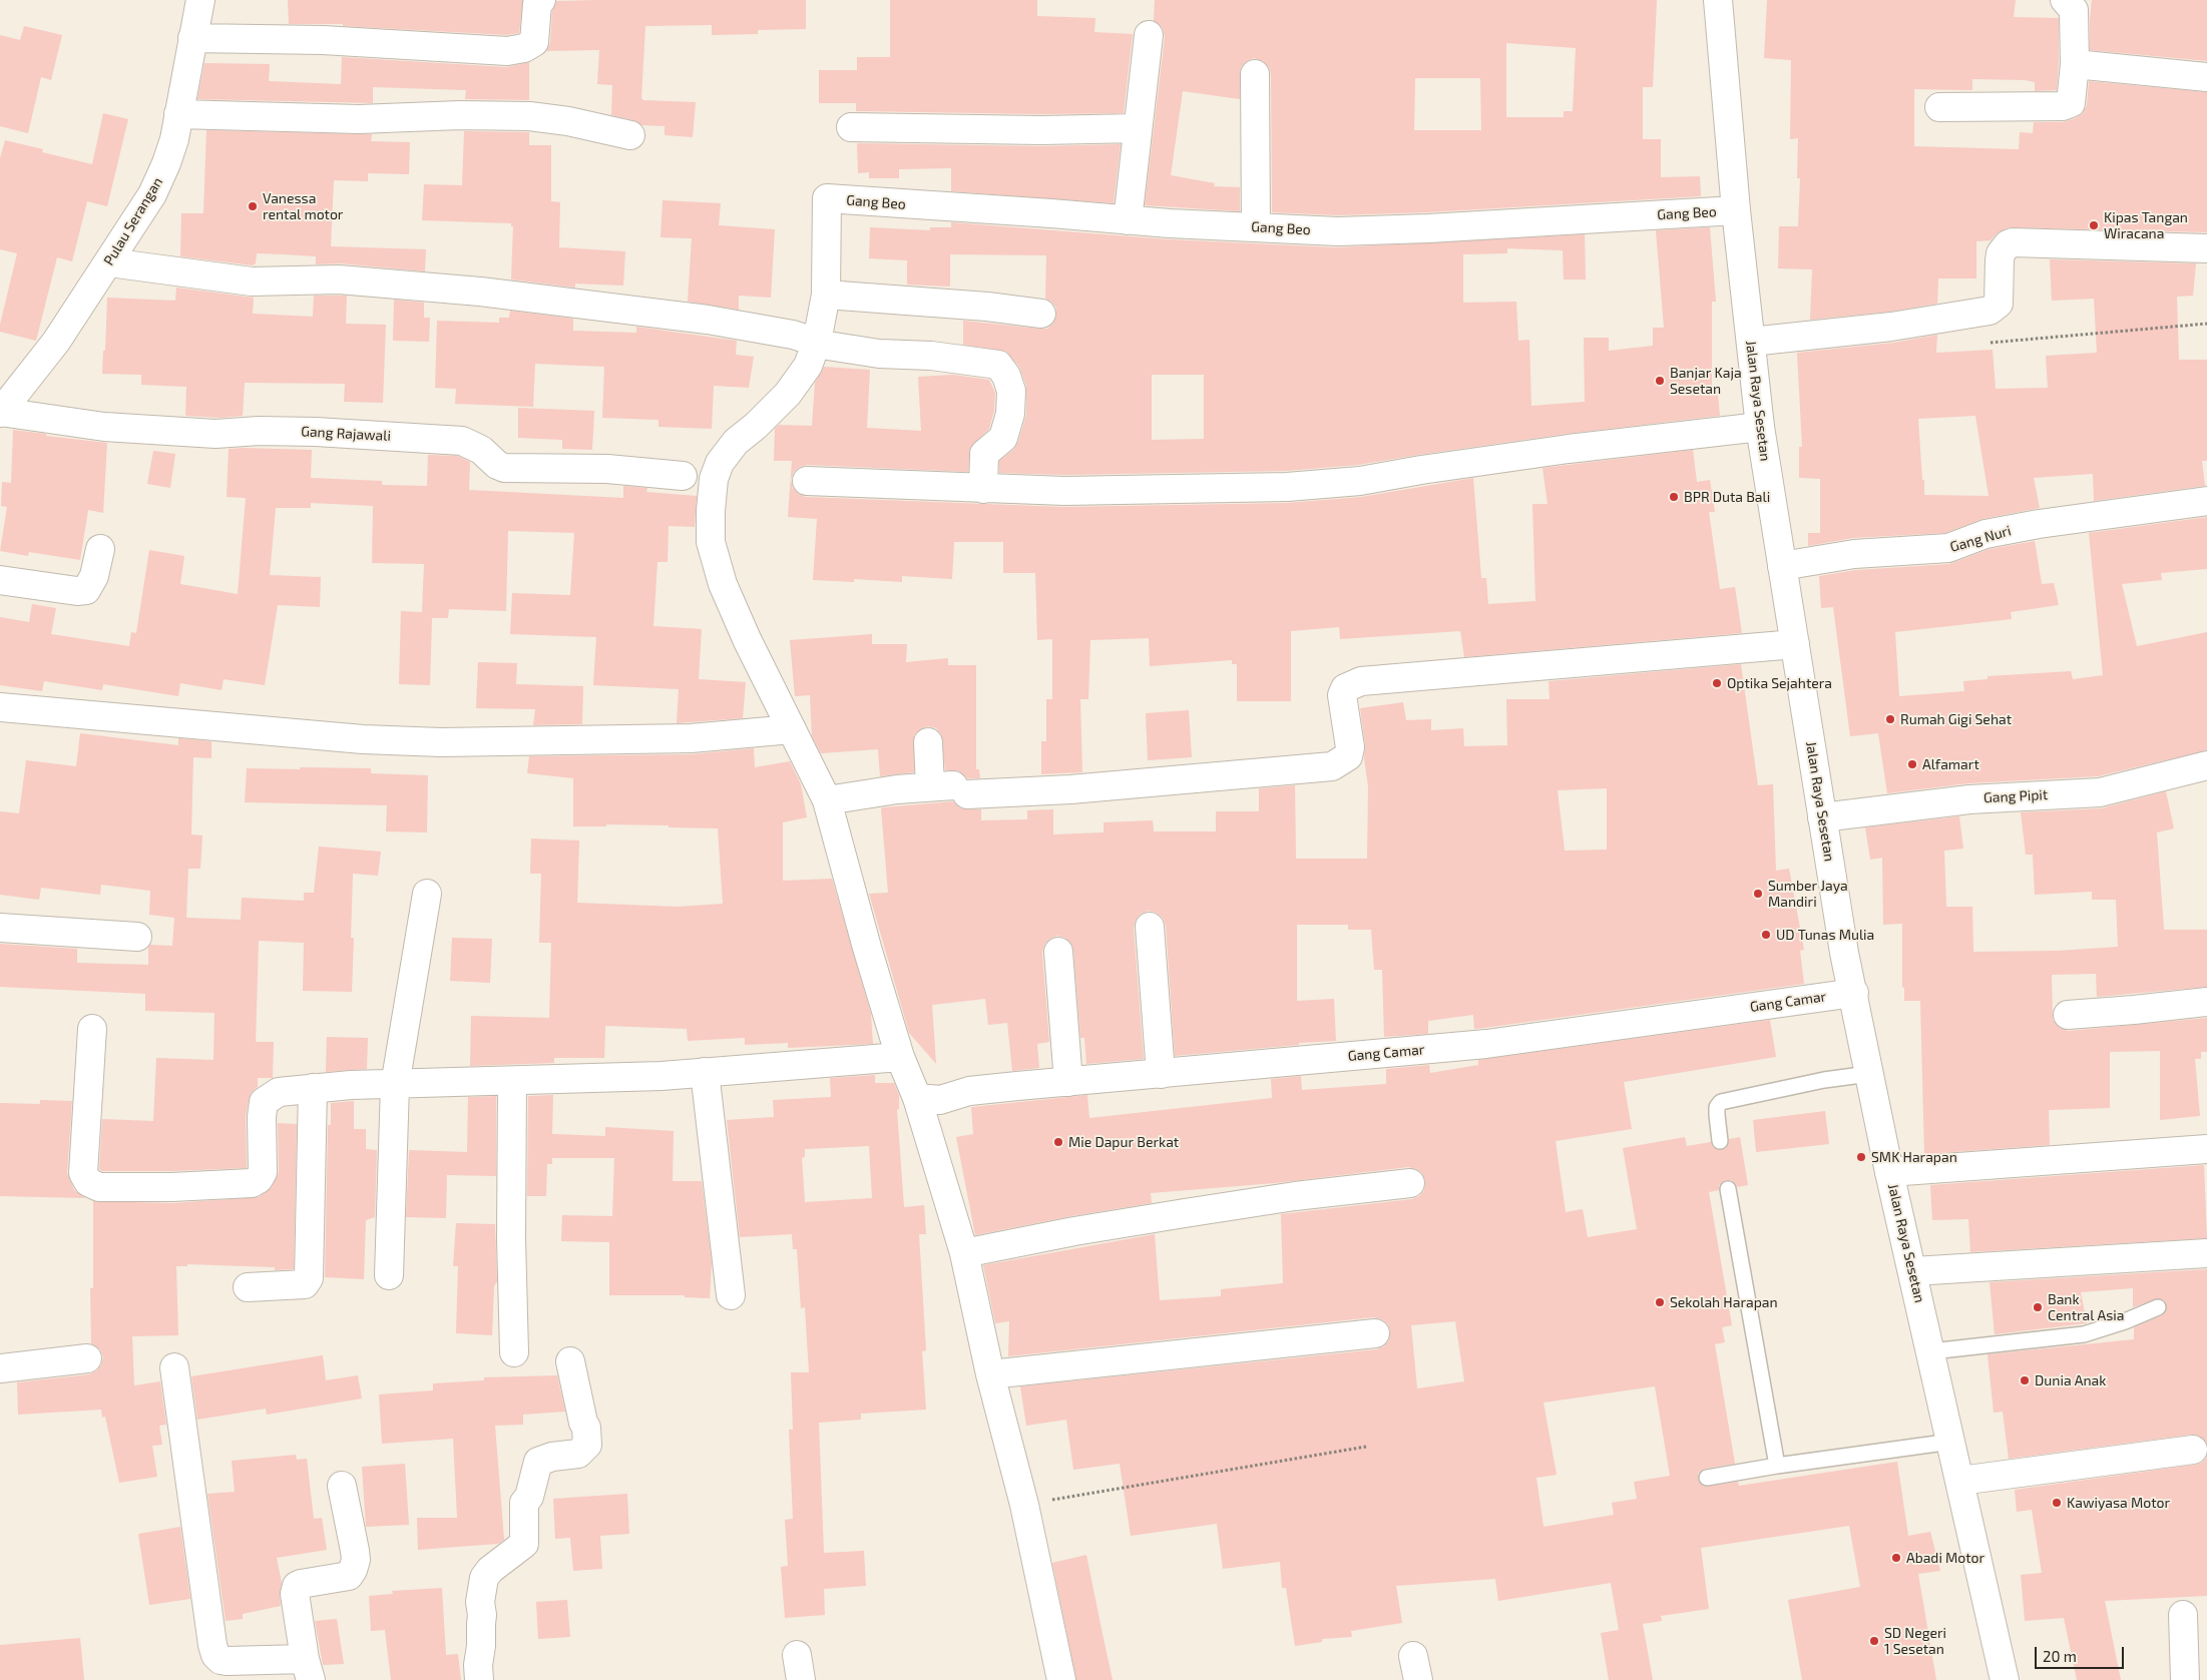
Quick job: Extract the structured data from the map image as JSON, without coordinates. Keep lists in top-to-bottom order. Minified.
{"streets":{"street":["Gang Beo","Pulau Serangan","Jalan Raya Sesetan","Gang Rajawali","Gang Nuri","Gang Pipit","Gang Camar"]},"crossings":[["Gang Beo","Jalan Raya Sesetan"],["Pulau Serangan","Gang Rajawali"],["Jalan Raya Sesetan","Gang Nuri"],["Jalan Raya Sesetan","Gang Pipit"],["Jalan Raya Sesetan","Gang Camar"]],"places":["Vanessa rental motor","Kipas Tangan Wiracana","Banjar Kaja Sesetan","BPR Duta Bali","Optika Sejahtera","Rumah Gigi Sehat","Alfamart","Sumber Jaya Mandiri","UD Tunas Mulia","Mie Dapur Berkat","SMK Harapan","Sekolah Harapan","Bank Central Asia","Dunia Anak","Kawiyasa Motor","Abadi Motor","SD Negeri 1 Sesetan"],"scale_bar":"20 m"}
